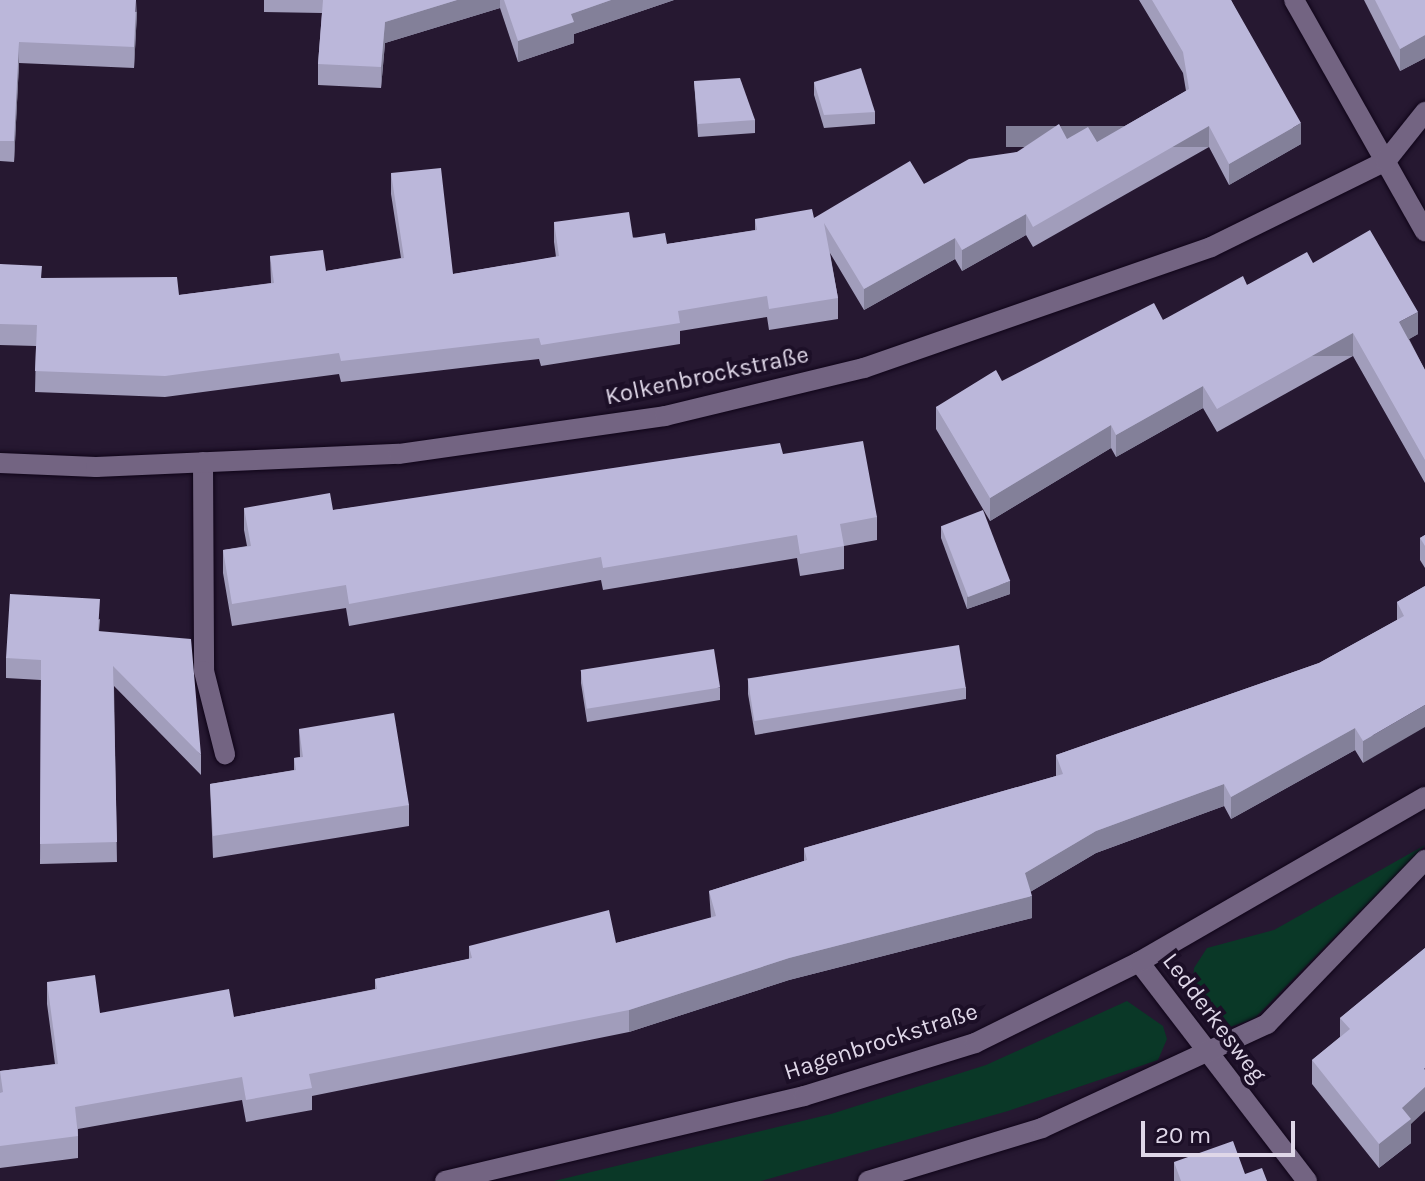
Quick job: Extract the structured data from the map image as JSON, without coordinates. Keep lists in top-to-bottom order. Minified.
{"streets":{"street":["Kolkenbrockstraße","Ledderkesweg","Hagenbrockstraße"]},"crossings":[["Ledderkesweg","Hagenbrockstraße"]],"scale_bar":"20 m"}
